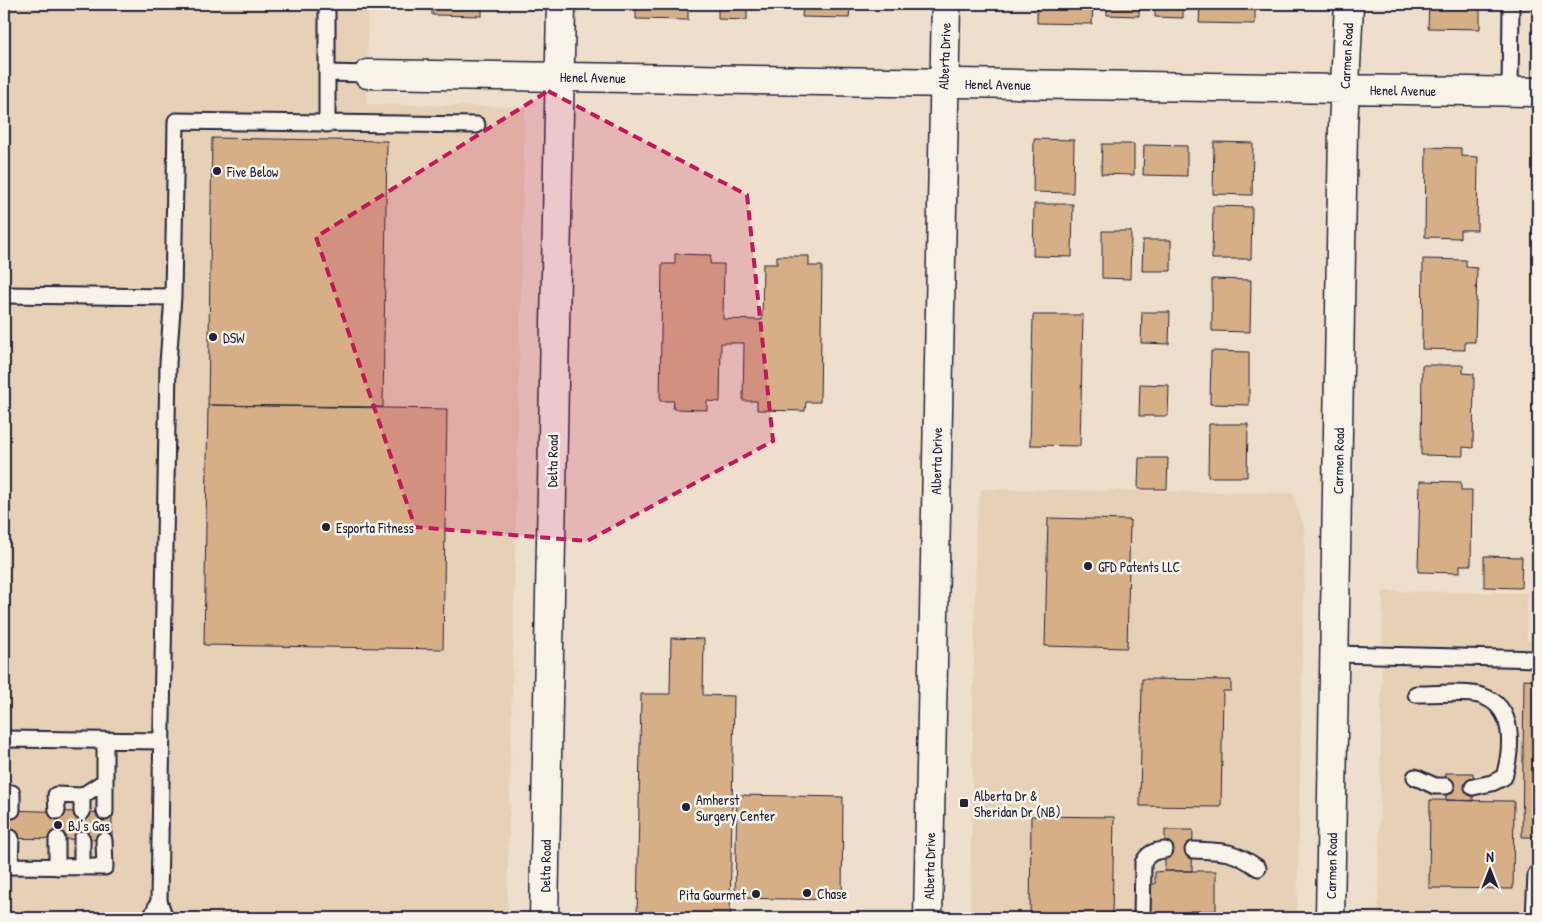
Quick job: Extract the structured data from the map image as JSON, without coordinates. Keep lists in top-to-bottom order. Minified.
{"streets":{"street":["Alberta Drive","Carmen Road","Henel Avenue","Delta Road"]},"crossings":[["Alberta Drive","Henel Avenue"],["Carmen Road","Henel Avenue"],["Henel Avenue","Delta Road"]],"places":{"other":["Five Below","DSW","Esporta Fitness","GFD Patents LLC","Amherst Surgery Center","BJ’s Gas","Chase","Pita Gourmet"],"transit":["Alberta Dr & Sheridan Dr (NB)"]},"north":"top"}
